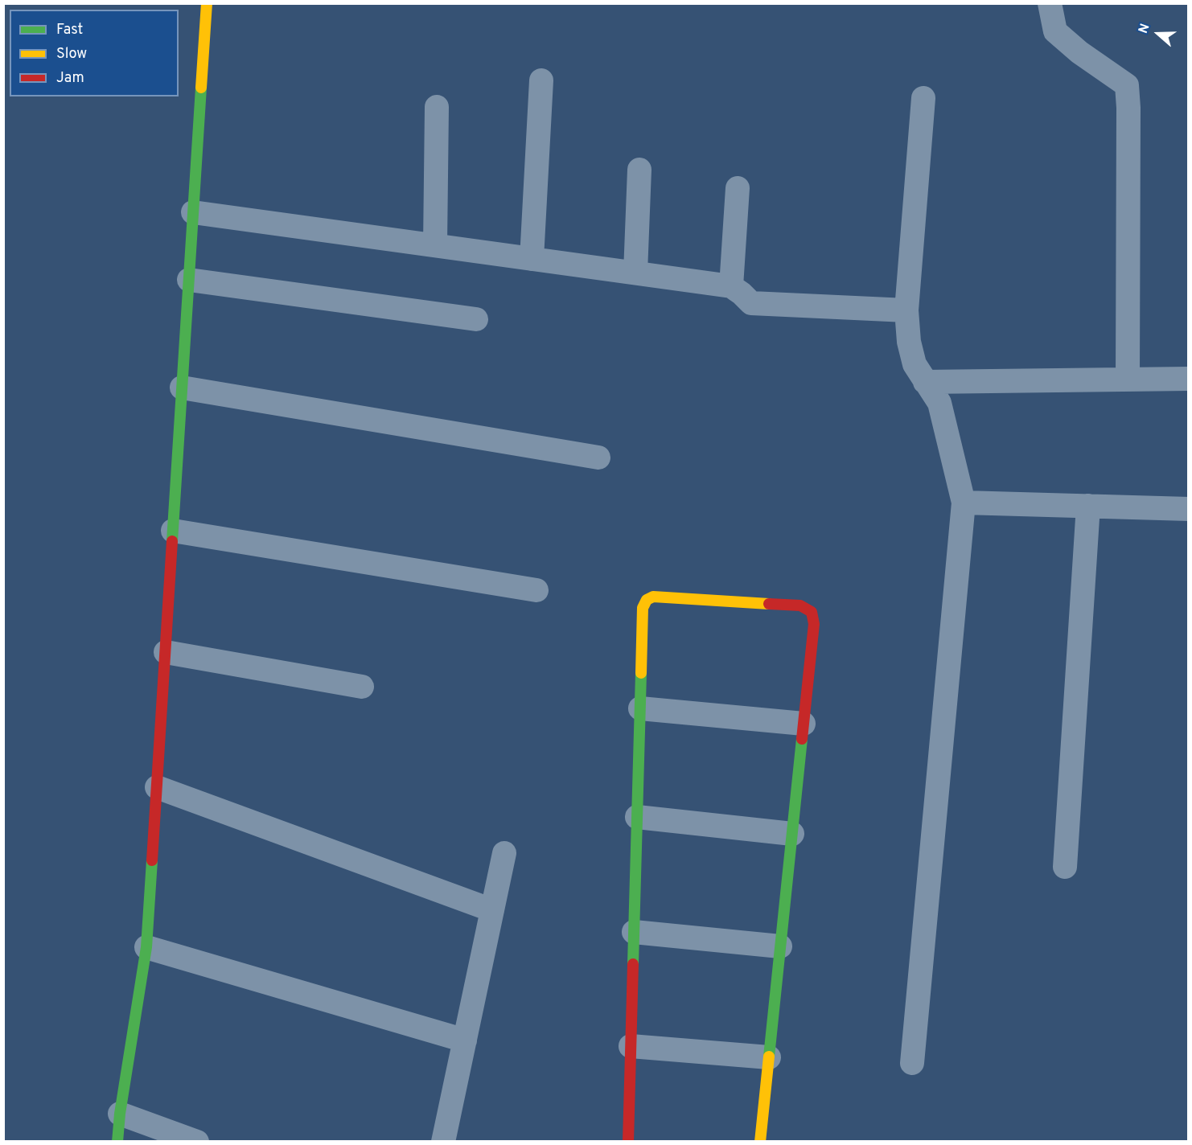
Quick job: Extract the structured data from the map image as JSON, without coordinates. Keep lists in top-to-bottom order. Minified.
{"legend":["Fast","Slow","Jam"],"north":"left"}
